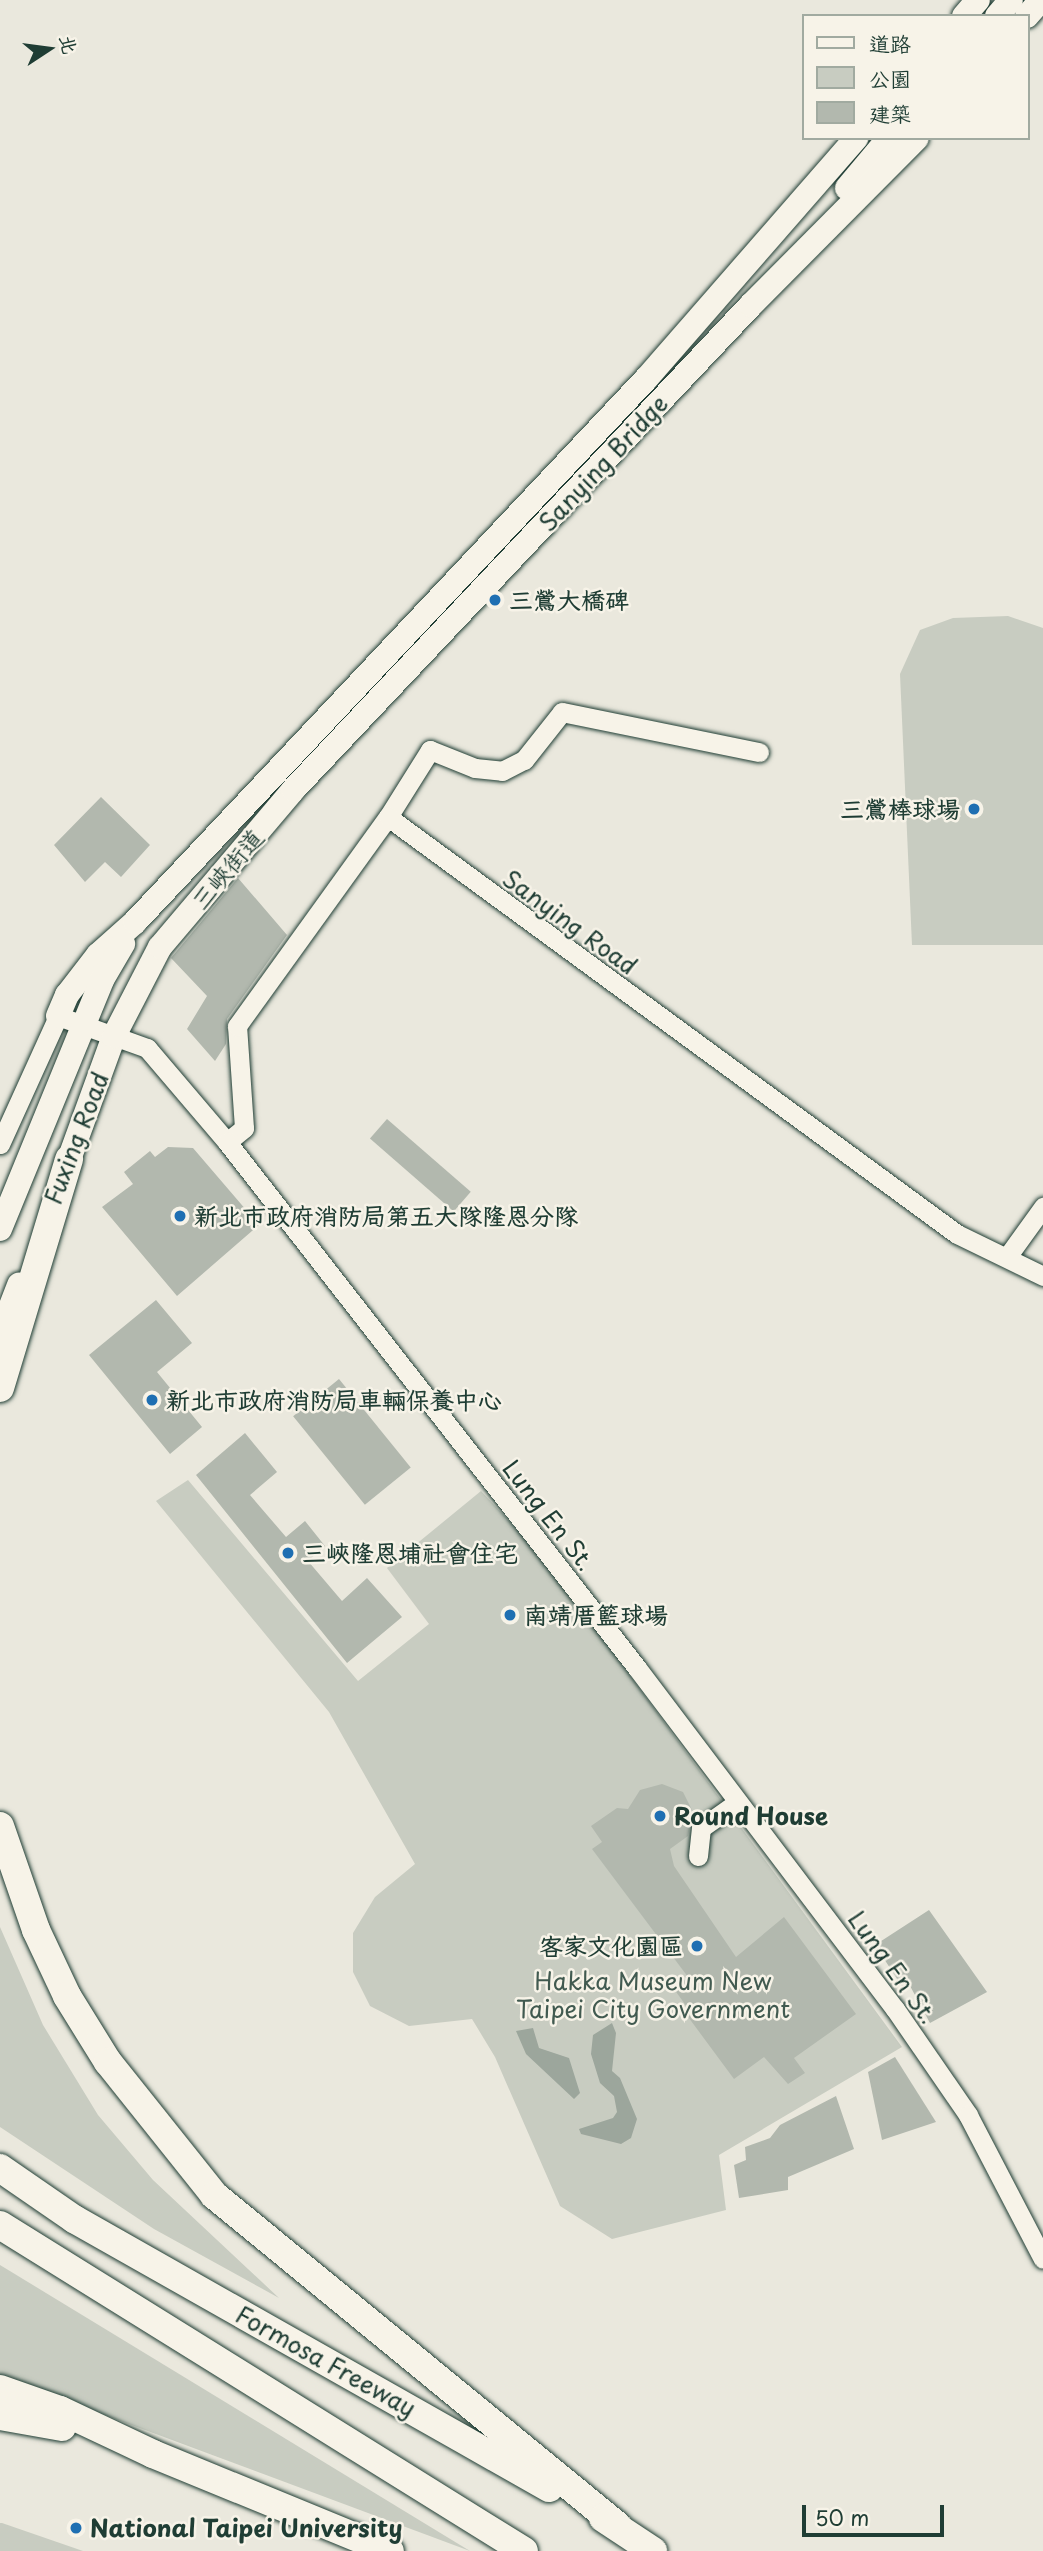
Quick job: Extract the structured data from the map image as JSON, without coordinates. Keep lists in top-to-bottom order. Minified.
{"streets":{"highway":["Formosa Freeway"],"main road":["Sanying Bridge","三峽街道","Fuxing Road"],"street":["Sanying Road","Lung En St."]},"crossings":[["Sanying Bridge","三峽街道"],["三峽街道","Fuxing Road"],["Fuxing Road","Lung En St."]],"parks":["Hakka Museum New Taipei City Government"],"places":["三鶯大橋碑","三鶯棒球場","新北市政府消防局第五大隊隆恩分隊","新北市政府消防局車輛保養中心","三峽隆恩埔社會住宅","南靖厝籃球場","Round House","客家文化園區","National Taipei University"],"legend":["道路","公園","建築"],"scale_bar":"50 m","north":"right"}
